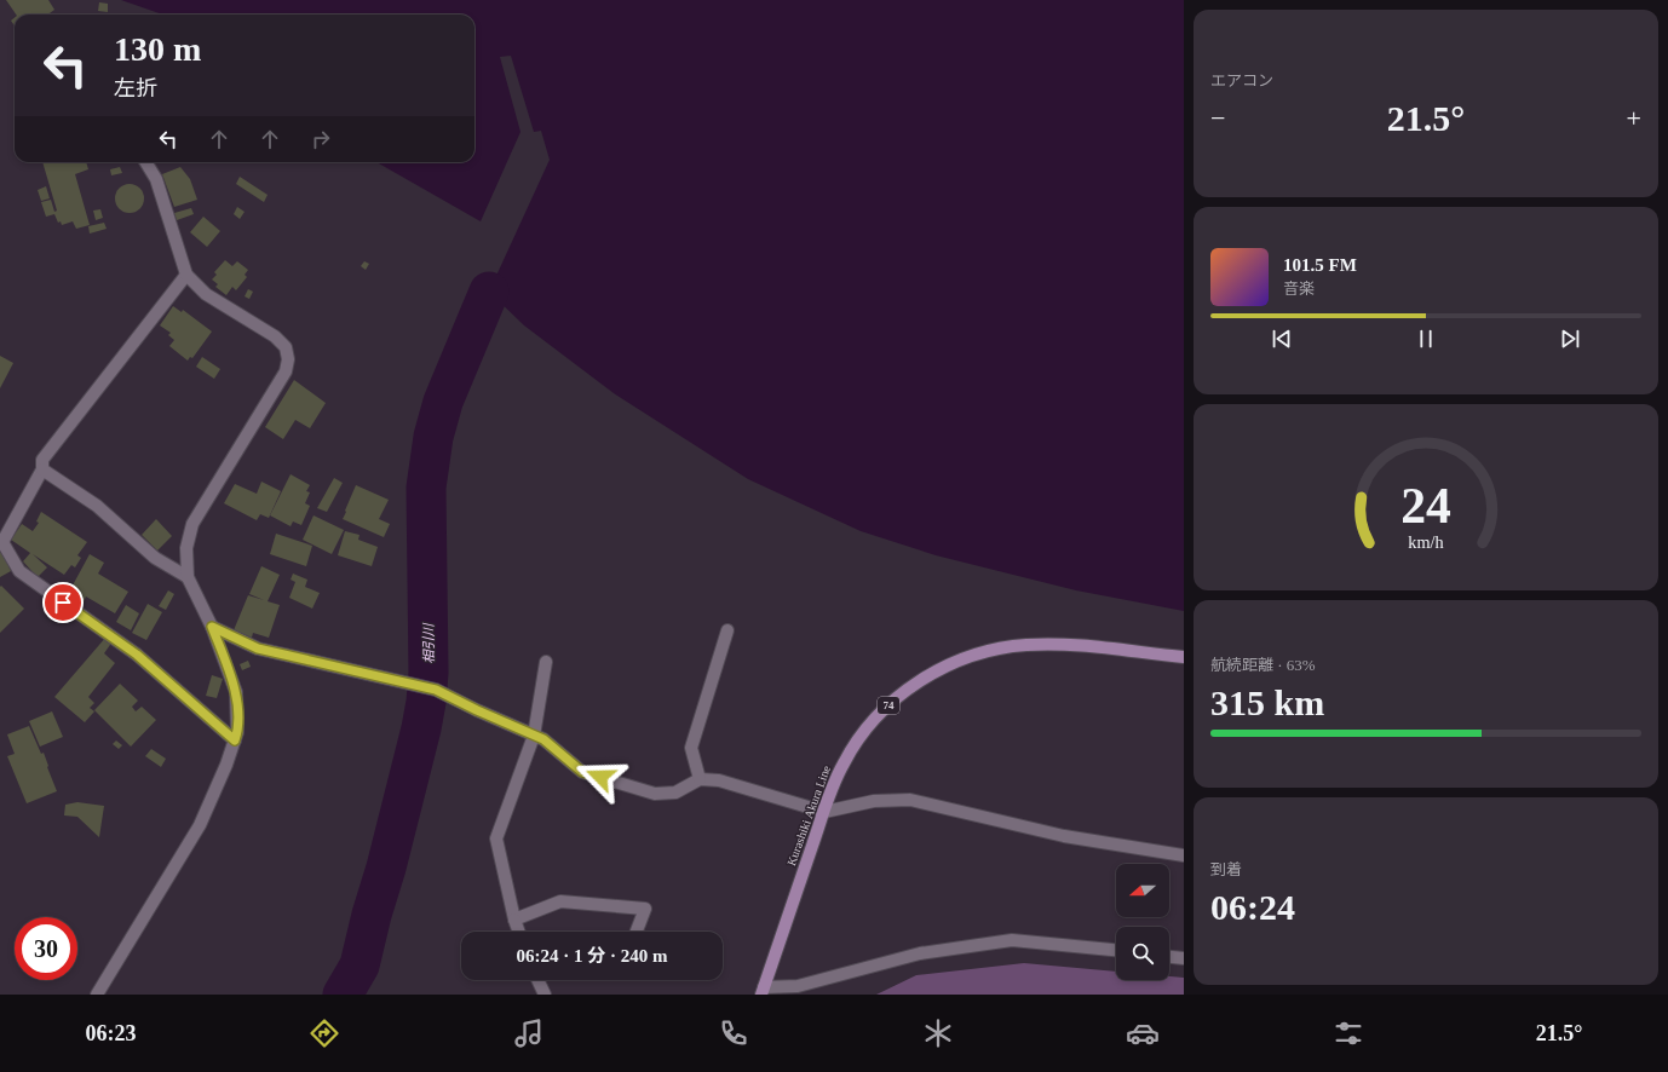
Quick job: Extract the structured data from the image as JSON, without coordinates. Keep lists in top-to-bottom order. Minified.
{"streets":{"main road":["74","Kurashiki Akura Line"]},"water":["相引川"],"north":"left","page":{"tile":["エアコン",["航続距離 · 63%","315 km"],["到着","06:24"]],"turn":["130 m","左折"],"heat":["−","21.5°","+"],"song":["101.5 FM","音楽"],"limit":"30","trip":"06:24 · 1 分 · 240 m","tabs":["06:23","21.5°"],"gauge":["24","km/h"]}}
